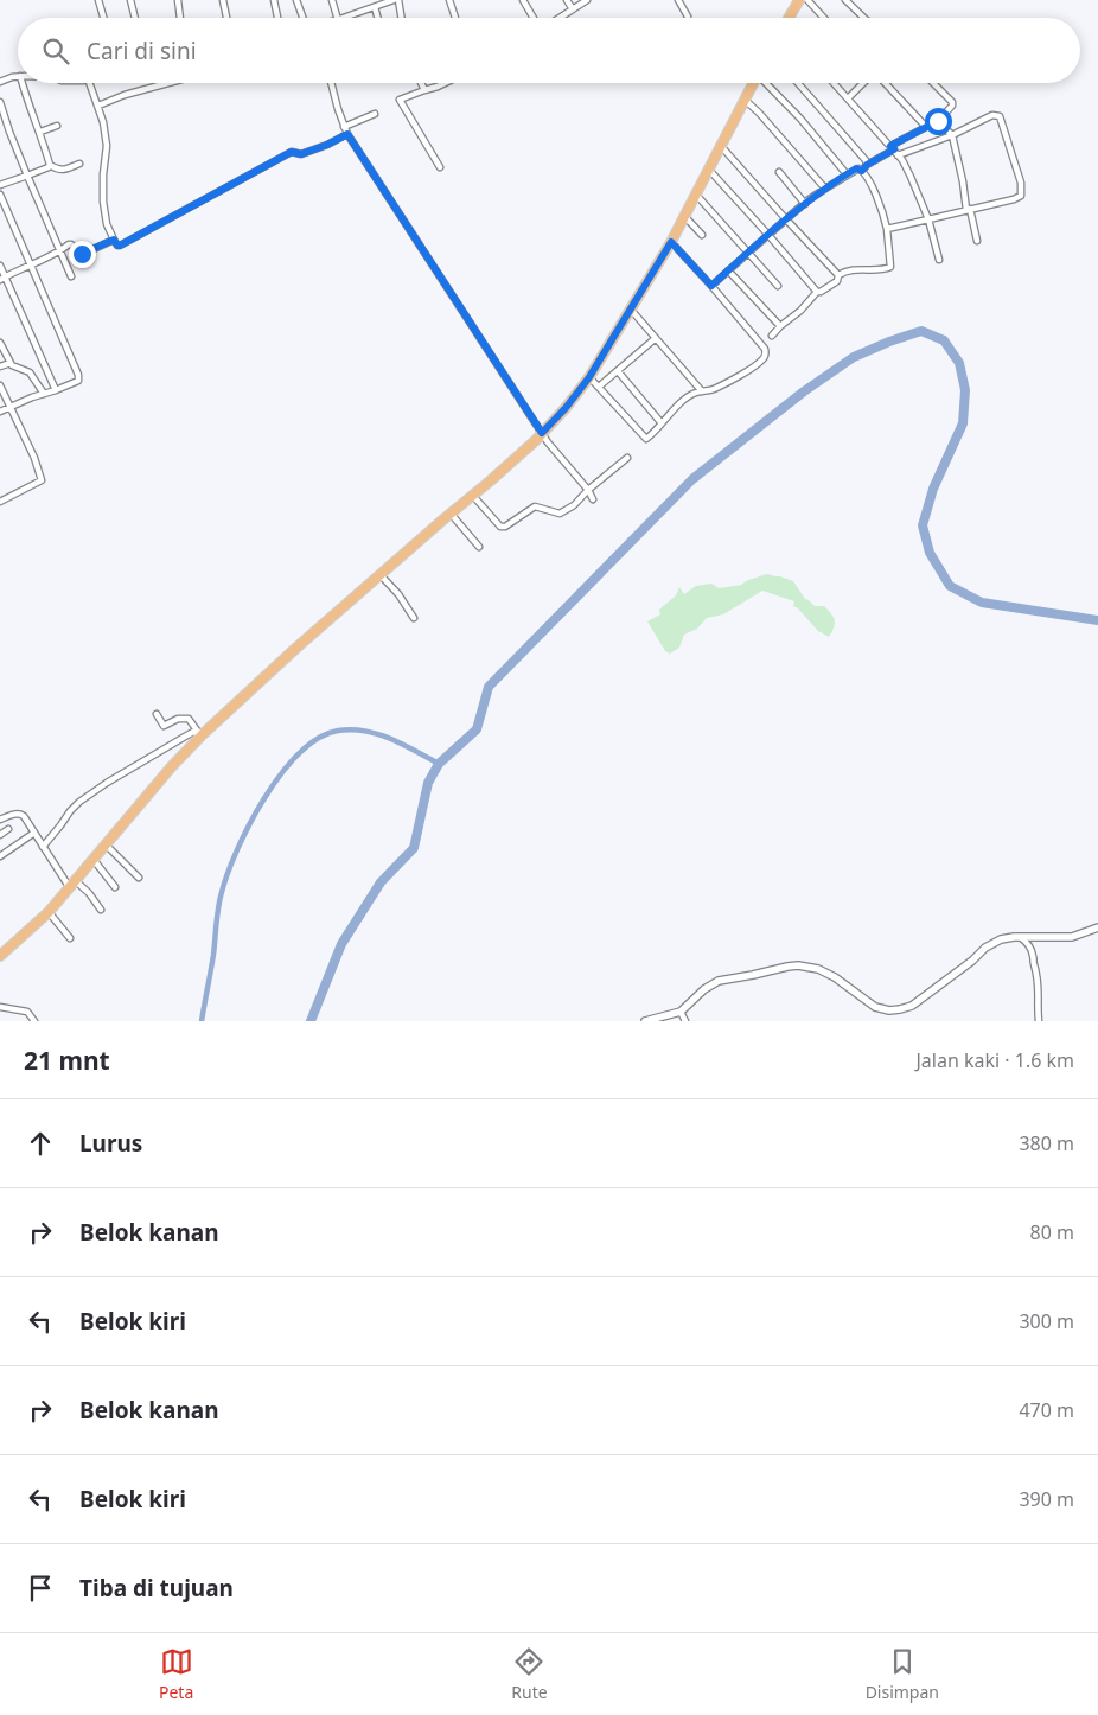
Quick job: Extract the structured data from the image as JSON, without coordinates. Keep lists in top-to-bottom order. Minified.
{"page":{"search":"Cari di sini","heading":["21 mnt","Jalan kaki · 1.6 km"],"list":[["Lurus","380 m"],["Belok kanan","80 m"],["Belok kiri","300 m"],["Belok kanan","470 m"],["Belok kiri","390 m"],"Tiba di tujuan"],"nav":["Peta","Rute","Disimpan"]}}
